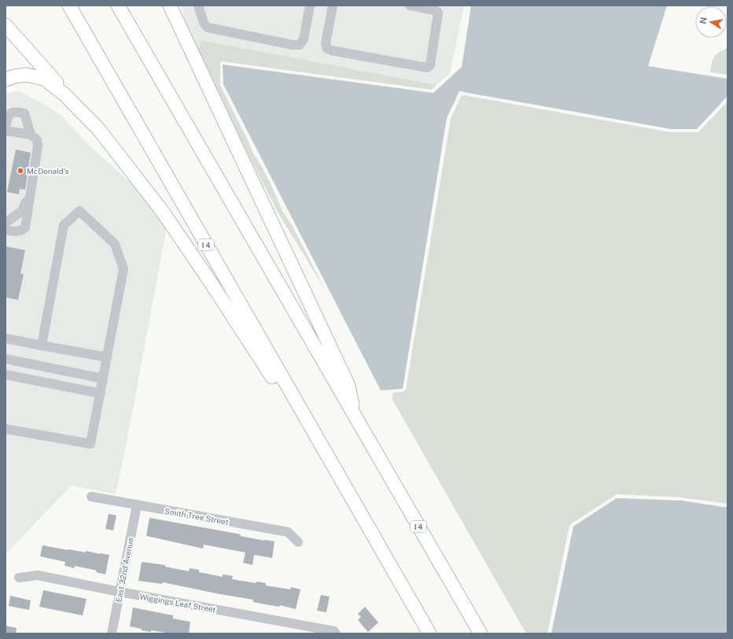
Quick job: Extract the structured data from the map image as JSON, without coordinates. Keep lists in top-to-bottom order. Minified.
{"streets":{"highway":["I 4"],"street":["Smith Tree Street","East 32nd Avenue","Wiggings Leaf Street"]},"crossings":[["Smith Tree Street","East 32nd Avenue"],["East 32nd Avenue","Wiggings Leaf Street"]],"places":["McDonald's"],"north":"left"}
